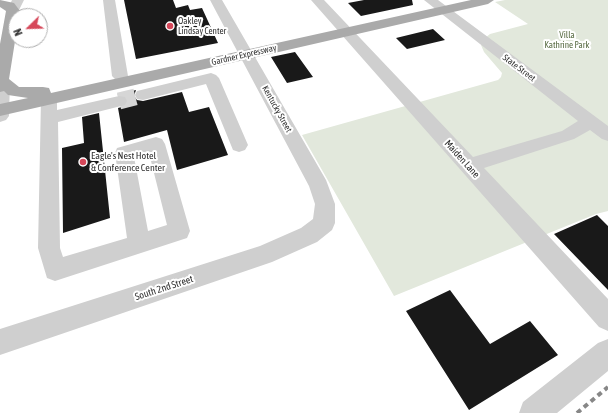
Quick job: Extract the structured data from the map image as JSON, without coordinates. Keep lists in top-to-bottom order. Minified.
{"streets":{"main road":["Gardner Expressway"],"street":["State Street","Kentucky Street","Maiden Lane","South 2nd Street"]},"crossings":[["Gardner Expressway","State Street"],["Gardner Expressway","Kentucky Street"],["Gardner Expressway","Maiden Lane"],["Kentucky Street","South 2nd Street"]],"parks":["Villa Kathrine Park"],"places":["Oakley Lindsay Center","Eagle's Nest Hotel & Conference Center"],"north":"bottom left"}
